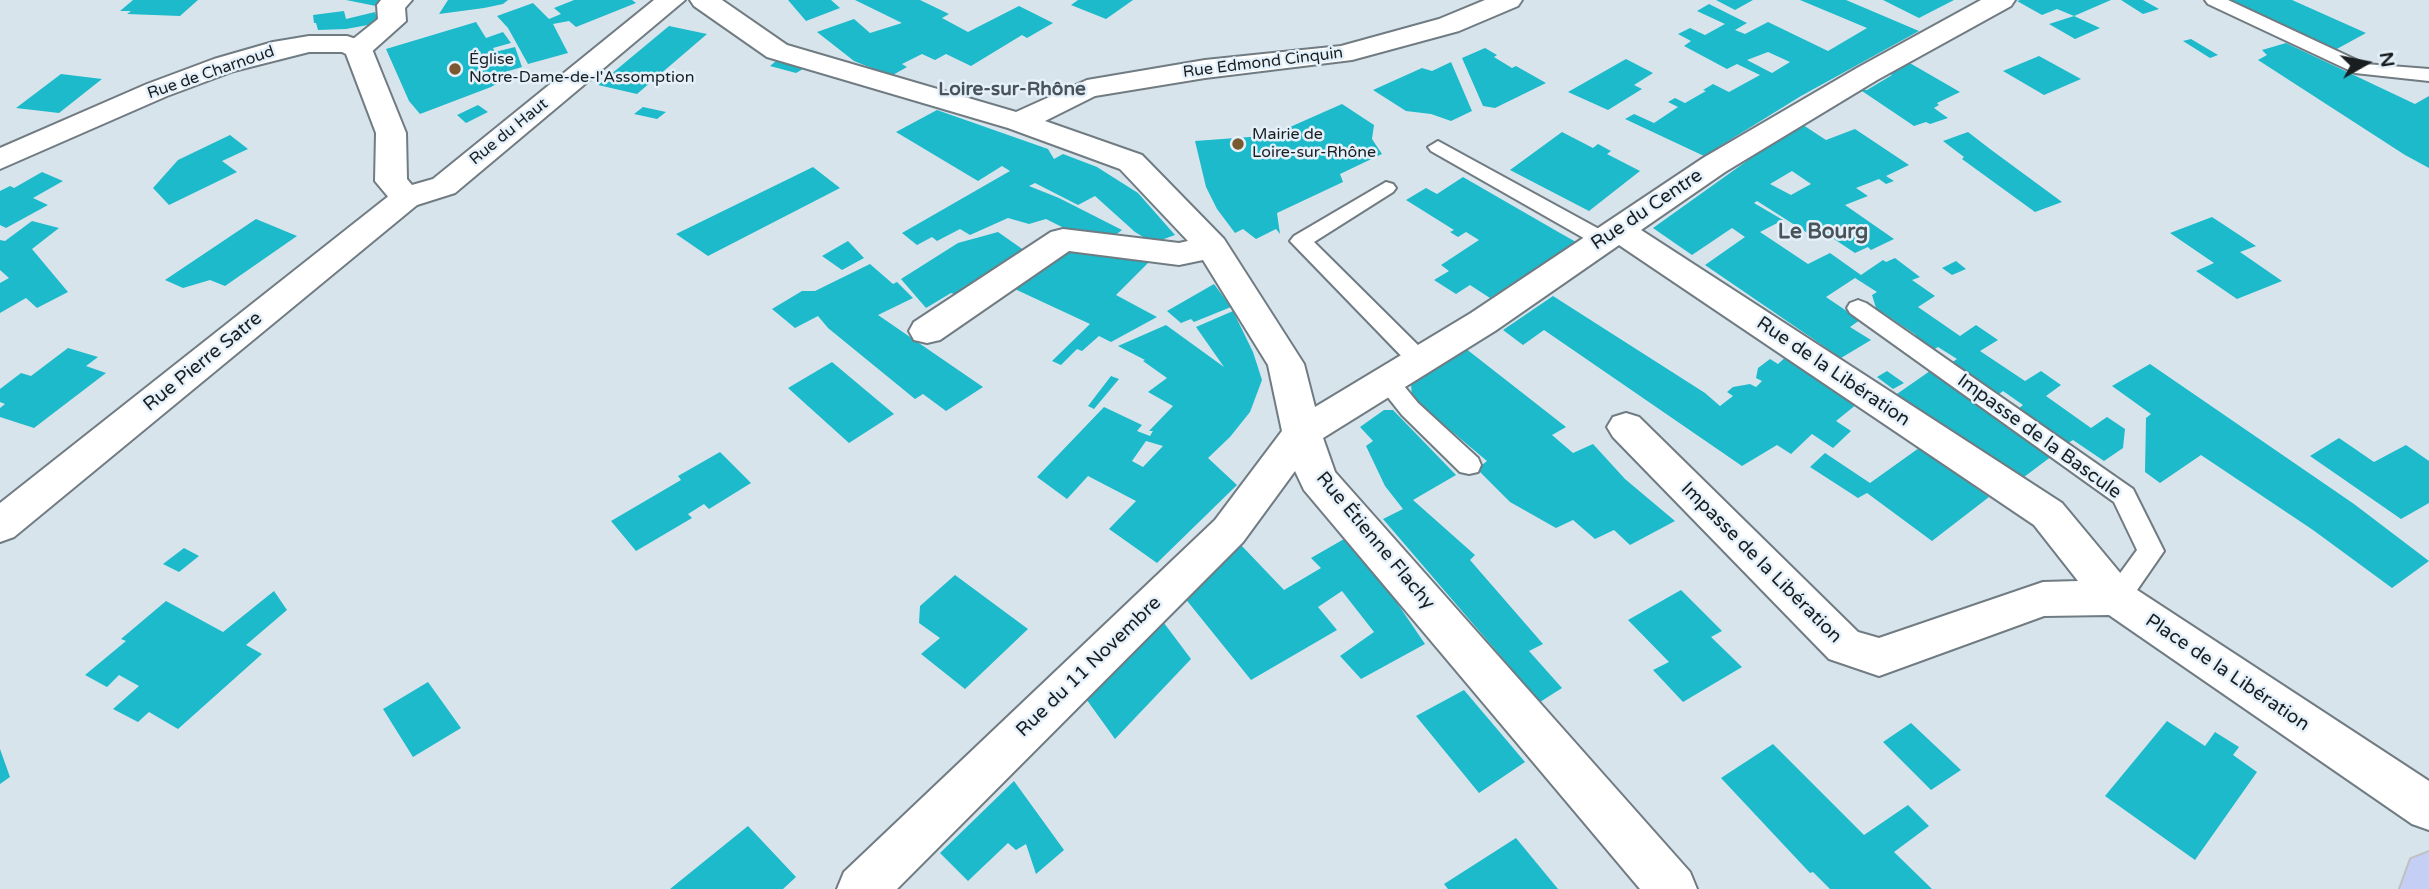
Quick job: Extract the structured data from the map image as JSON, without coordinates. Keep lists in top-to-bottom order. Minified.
{"streets":{"street":["Rue Edmond Cinquin","Rue de Charnoud","Rue du Haut","Rue du Centre","Rue Pierre Satre","Rue de la Libération","Rue Étienne Flachy","Impasse de la Libération","Rue du 11 Novembre","Place de la Libération"],"lane":["Impasse de la Bascule"]},"crossings":[["Rue Edmond Cinquin","Rue Étienne Flachy"],["Rue du Haut","Rue Pierre Satre"],["Rue du Centre","Rue de la Libération"],["Rue du Centre","Rue Étienne Flachy"],["Rue du Centre","Rue du 11 Novembre"],["Rue de la Libération","Place de la Libération"],["Impasse de la Bascule","Impasse de la Libération"],["Impasse de la Bascule","Place de la Libération"],["Rue Étienne Flachy","Rue du 11 Novembre"],["Impasse de la Libération","Place de la Libération"]],"districts":["Loire-sur-Rhône","Le Bourg"],"places":["Église Notre-Dame-de-l'Assomption","Mairie de Loire-sur-Rhône"],"north":"right"}
